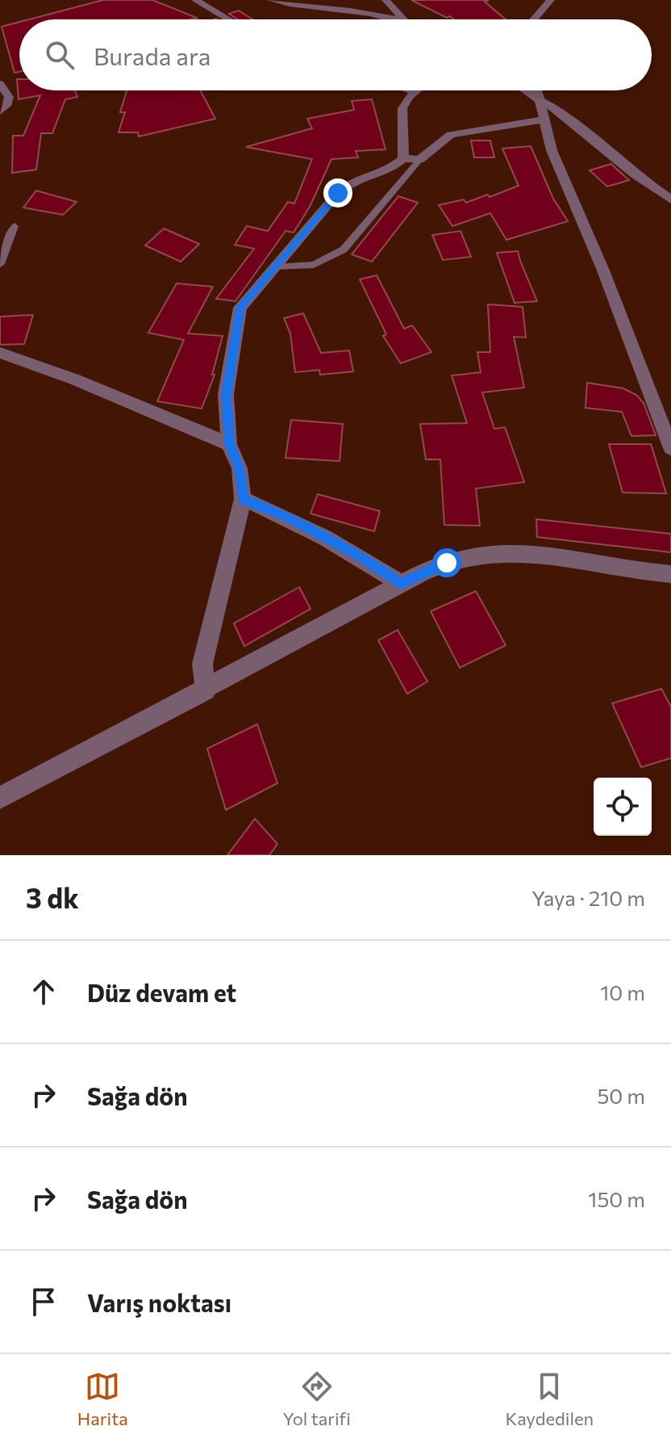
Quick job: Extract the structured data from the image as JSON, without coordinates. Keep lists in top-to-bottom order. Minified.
{"page":{"search":"Burada ara","heading":["3 dk","Yaya · 210 m"],"list":[["Düz devam et","10 m"],["Sağa dön","50 m"],["Sağa dön","150 m"],"Varış noktası"],"nav":["Harita","Yol tarifi","Kaydedilen"]}}
